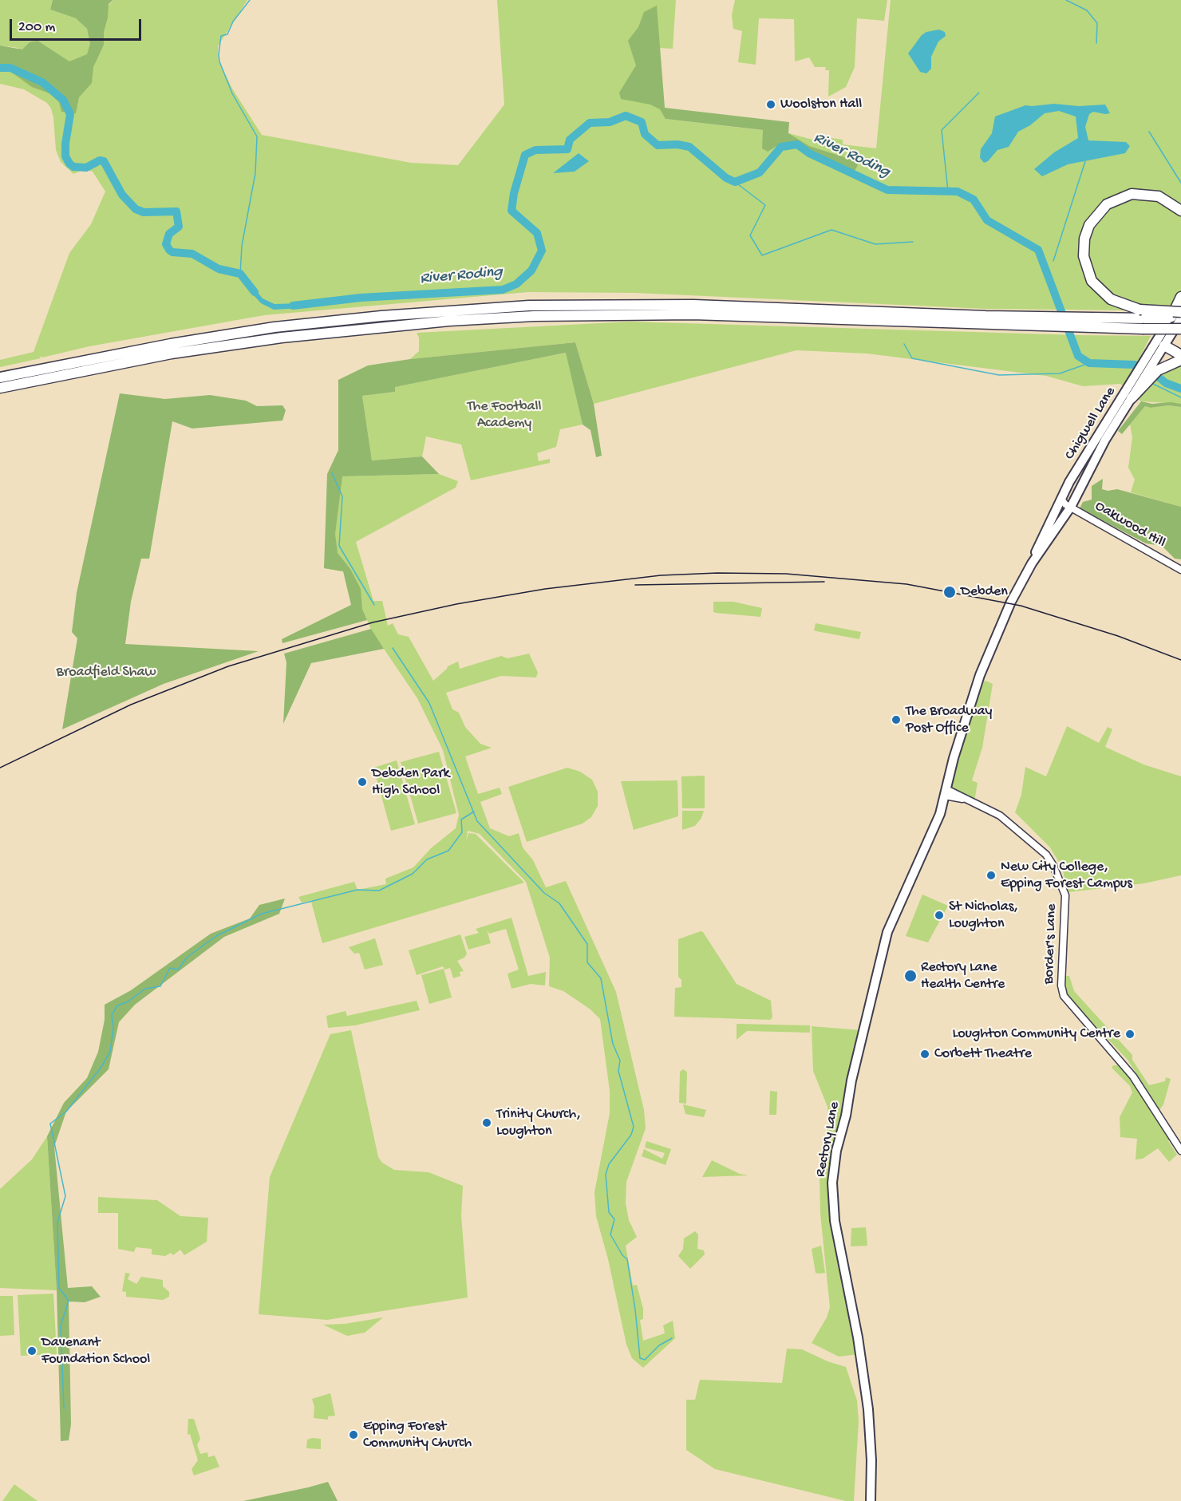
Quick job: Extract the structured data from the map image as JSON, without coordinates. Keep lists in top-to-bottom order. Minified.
{"streets":{"main road":["Chigwell Lane","Rectory Lane"],"street":["Oakwood Hill","Border's Lane"]},"crossings":[["Chigwell Lane","Oakwood Hill"],["Chigwell Lane","Border's Lane"],["Chigwell Lane","Rectory Lane"],["Border's Lane","Rectory Lane"]],"water":["River Roding"],"parks":["The Football Academy","Broadfield Shaw"],"places":["Woolston Hall","Debden","The Broadway Post Office","Debden Park High School","New City College, Epping Forest Campus","St Nicholas, Loughton","Rectory Lane Health Centre","Loughton Community Centre","Corbett Theatre","Trinity Church, Loughton","Davenant Foundation School","Epping Forest Community Church"],"scale_bar":"200 m"}
